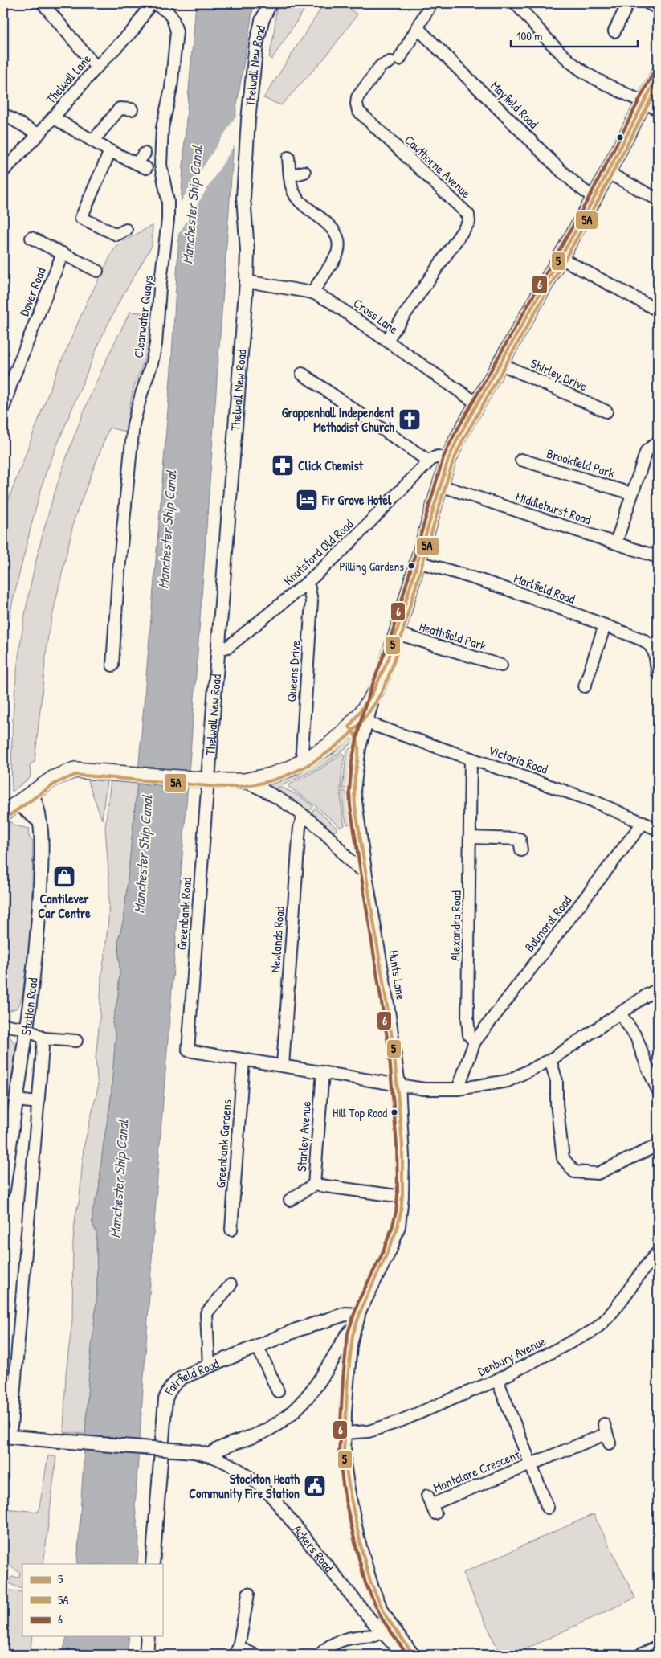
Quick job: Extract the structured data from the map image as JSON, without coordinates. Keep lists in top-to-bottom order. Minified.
{"streets":{"main road":["Thelwall New Road","Station Road","Fairfield Road","Ackers Road"],"street":["Thelwall Lane","Mayfield Road","Cawthorne Avenue","Dover Road","Cross Lane","Clearwater Quays","Shirley Drive","Brookfield Park","Middlehurst Road","Knutsford Old Road","Marlfield Road","Heathfield Park","Queens Drive","Victoria Road","Greenbank Road","Balmoral Road","Alexandra Road","Newlands Road","Hunts Lane","Stanley Avenue","Greenbank Gardens","Denbury Avenue","Montclare Crescent"]},"crossings":[["Thelwall New Road","Cross Lane"],["Thelwall New Road","Knutsford Old Road"],["Thelwall New Road","Greenbank Road"],["Mayfield Road","Cawthorne Avenue"],["Cawthorne Avenue","Cross Lane"],["Knutsford Old Road","Queens Drive"],["Victoria Road","Balmoral Road"],["Victoria Road","Alexandra Road"],["Victoria Road","Hunts Lane"],["Greenbank Road","Greenbank Gardens"],["Balmoral Road","Alexandra Road"],["Hunts Lane","Ackers Road"],["Stanley Avenue","Ackers Road"],["Denbury Avenue","Montclare Crescent"],["Denbury Avenue","Ackers Road"],["Fairfield Road","Ackers Road"]],"water":["Manchester Ship Canal"],"places":{"church":["Grappenhall Independent Methodist Church"],"pharmacy":["Click Chemist"],"hotel":["Fir Grove Hotel"],"other":["Pilling Gardens","Hill Top Road"],"shop":["Cantilever Car Centre"],"public building":["Stockton Heath Community Fire Station"]},"lines":["transit line 6","transit line 5","transit line 5A"],"legend":["5","5A","6"],"scale_bar":"100 m"}
